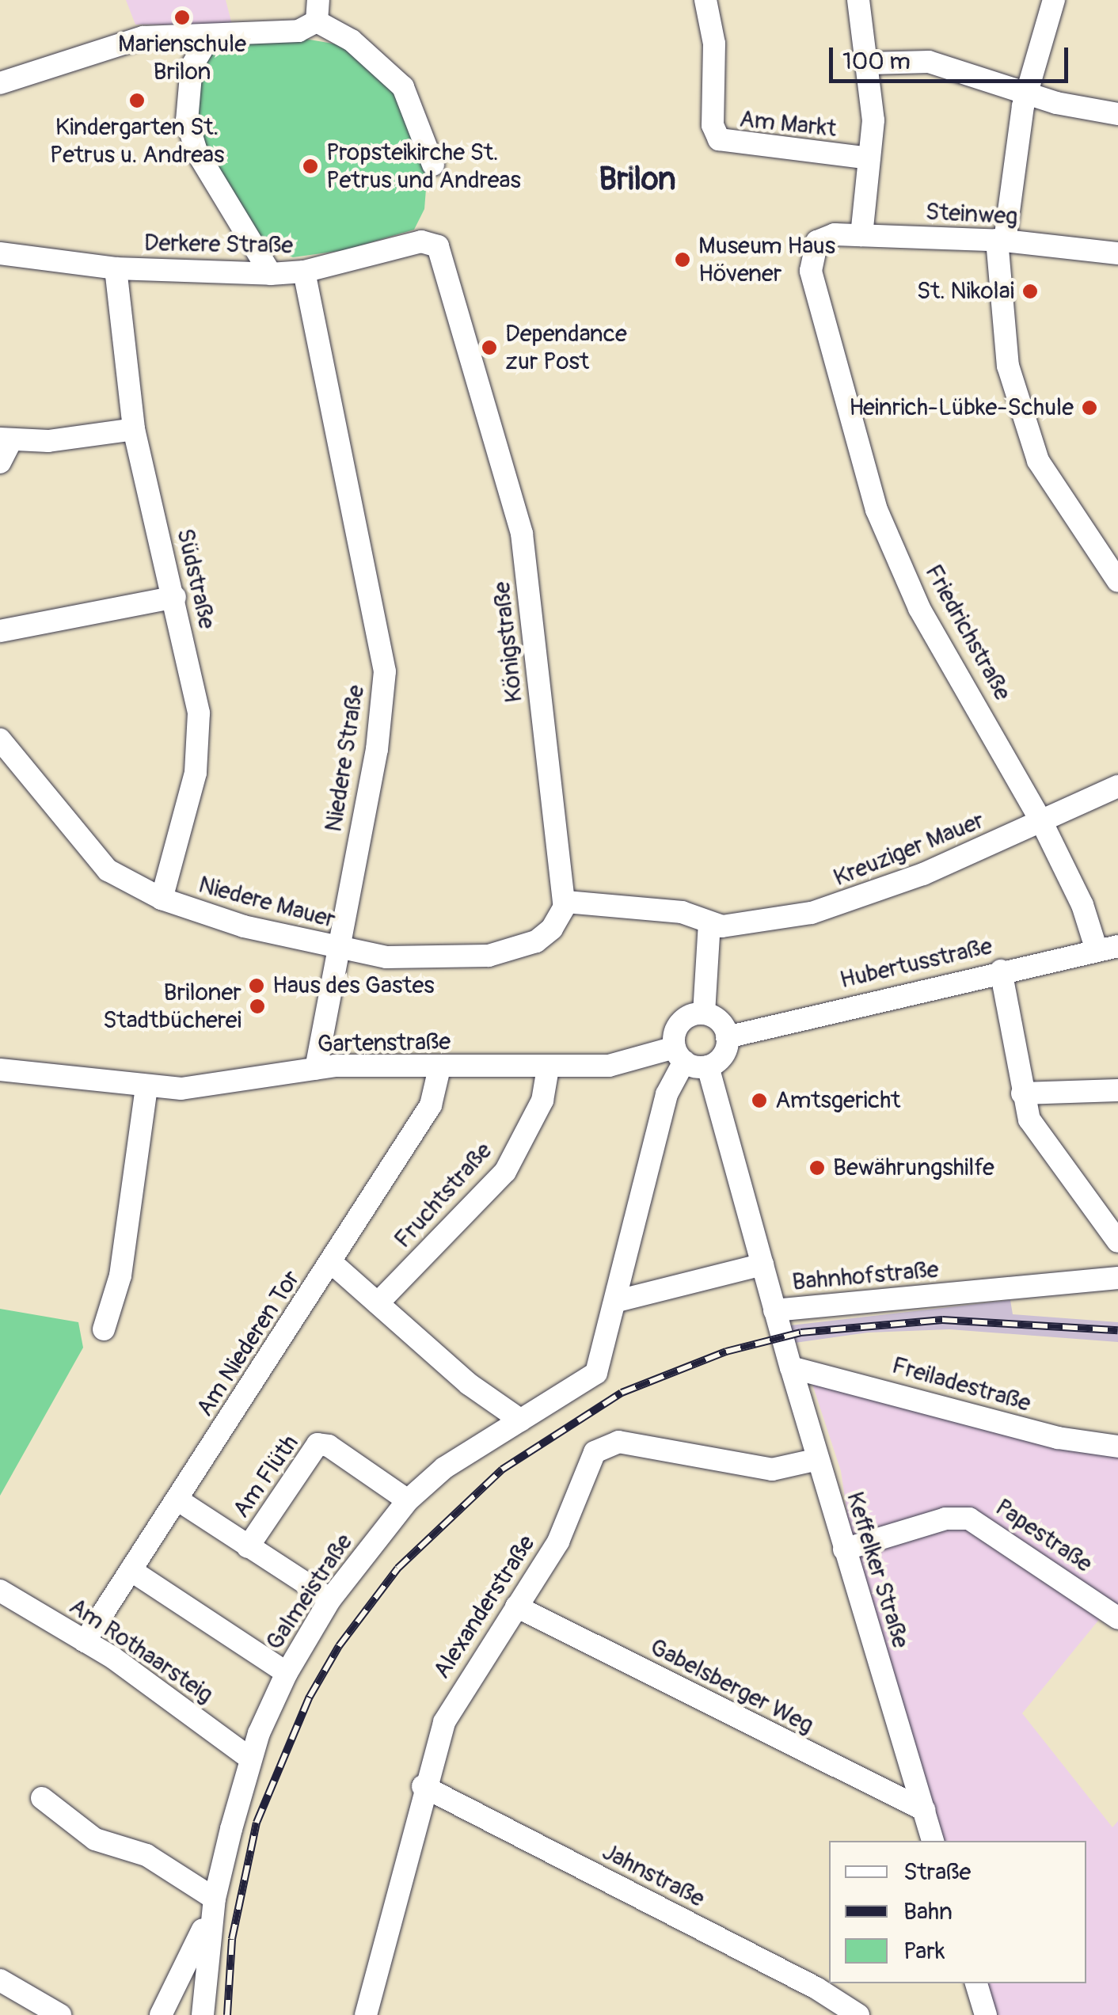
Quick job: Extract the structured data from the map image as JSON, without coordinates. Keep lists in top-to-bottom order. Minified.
{"streets":{"street":["Am Markt","Steinweg","Derkere Straße","Südstraße","Friedrichstraße","Königstraße","Niedere Straße","Kreuziger Mauer","Niedere Mauer","Hubertusstraße","Gartenstraße","Fruchtstraße","Bahnhofstraße","Am Niederen Tor","Freiladestraße","Am Flüth","Papestraße","Keffelker Straße","Galmeistraße","Alexanderstraße","Am Rothaarsteig","Gabelsberger Weg","Jahnstraße"]},"crossings":[["Steinweg","Friedrichstraße"],["Derkere Straße","Südstraße"],["Derkere Straße","Königstraße"],["Derkere Straße","Niedere Straße"],["Südstraße","Niedere Mauer"],["Friedrichstraße","Kreuziger Mauer"],["Friedrichstraße","Hubertusstraße"],["Königstraße","Niedere Mauer"],["Niedere Straße","Niedere Mauer"],["Niedere Straße","Gartenstraße"],["Hubertusstraße","Gartenstraße"],["Hubertusstraße","Bahnhofstraße"],["Hubertusstraße","Galmeistraße"],["Gartenstraße","Fruchtstraße"],["Gartenstraße","Bahnhofstraße"],["Gartenstraße","Am Niederen Tor"],["Gartenstraße","Galmeistraße"],["Bahnhofstraße","Keffelker Straße"],["Bahnhofstraße","Galmeistraße"],["Am Niederen Tor","Am Flüth"],["Am Niederen Tor","Am Rothaarsteig"],["Freiladestraße","Keffelker Straße"],["Am Flüth","Galmeistraße"],["Papestraße","Keffelker Straße"],["Keffelker Straße","Alexanderstraße"],["Keffelker Straße","Gabelsberger Weg"],["Galmeistraße","Am Rothaarsteig"],["Alexanderstraße","Gabelsberger Weg"],["Alexanderstraße","Jahnstraße"]],"districts":["Brilon"],"places":["Marienschule Brilon","Kindergarten St. Petrus u. Andreas","Propsteikirche St. Petrus und Andreas","Museum Haus Hövener","St. Nikolai","Dependance zur Post","Heinrich-Lübke-Schule","Haus des Gastes","Briloner Stadtbücherei","Amtsgericht","Bewährungshilfe"],"legend":["Straße","Bahn","Park"],"scale_bar":"100 m"}
